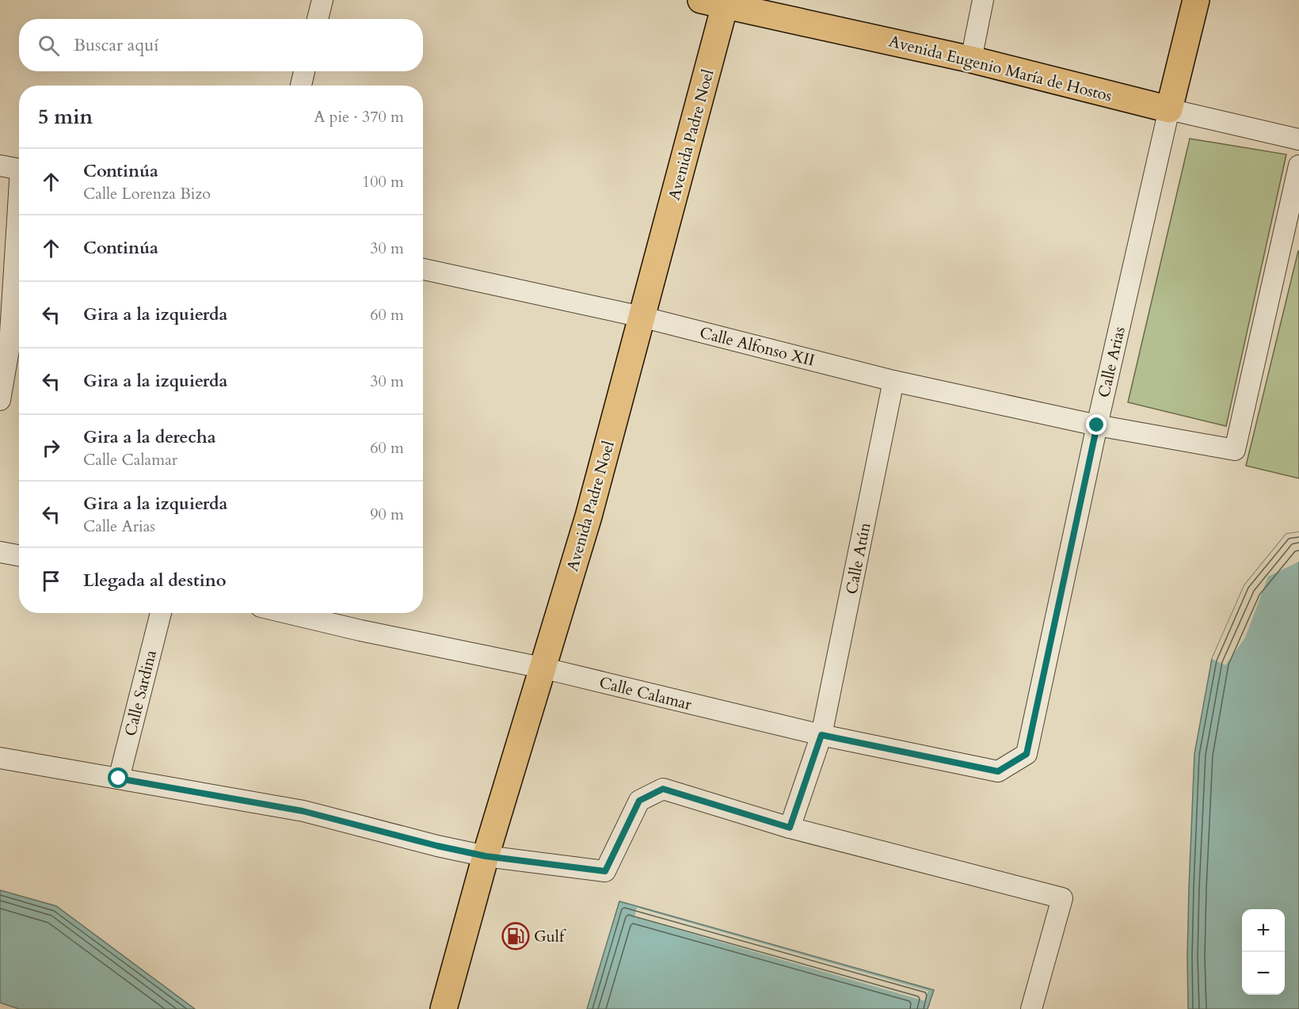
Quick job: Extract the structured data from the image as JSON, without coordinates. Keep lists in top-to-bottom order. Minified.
{"streets":{"main road":["Avenida Eugenio María de Hostos","Avenida Padre Noel"],"street":["Calle Alfonso XII","Calle Arias","Calle Atún","Calle Sardina","Calle Calamar"]},"crossings":[["Avenida Eugenio María de Hostos","Avenida Padre Noel"],["Avenida Eugenio María de Hostos","Calle Arias"],["Avenida Padre Noel","Calle Alfonso XII"],["Avenida Padre Noel","Calle Calamar"],["Calle Alfonso XII","Calle Arias"],["Calle Alfonso XII","Calle Atún"],["Calle Arias","Calle Calamar"],["Calle Atún","Calle Calamar"]],"places":{"fuel station":["Gulf"]},"page":{"search":"Buscar aquí","heading":["5 min","A pie · 370 m"],"list":[["Continúa","Calle Lorenza Bizo","100 m"],["Continúa","30 m"],["Gira a la izquierda","60 m"],["Gira a la izquierda","30 m"],["Gira a la derecha","Calle Calamar","60 m"],["Gira a la izquierda","Calle Arias","90 m"],"Llegada al destino"],"map_buttons":["+","−"]}}
